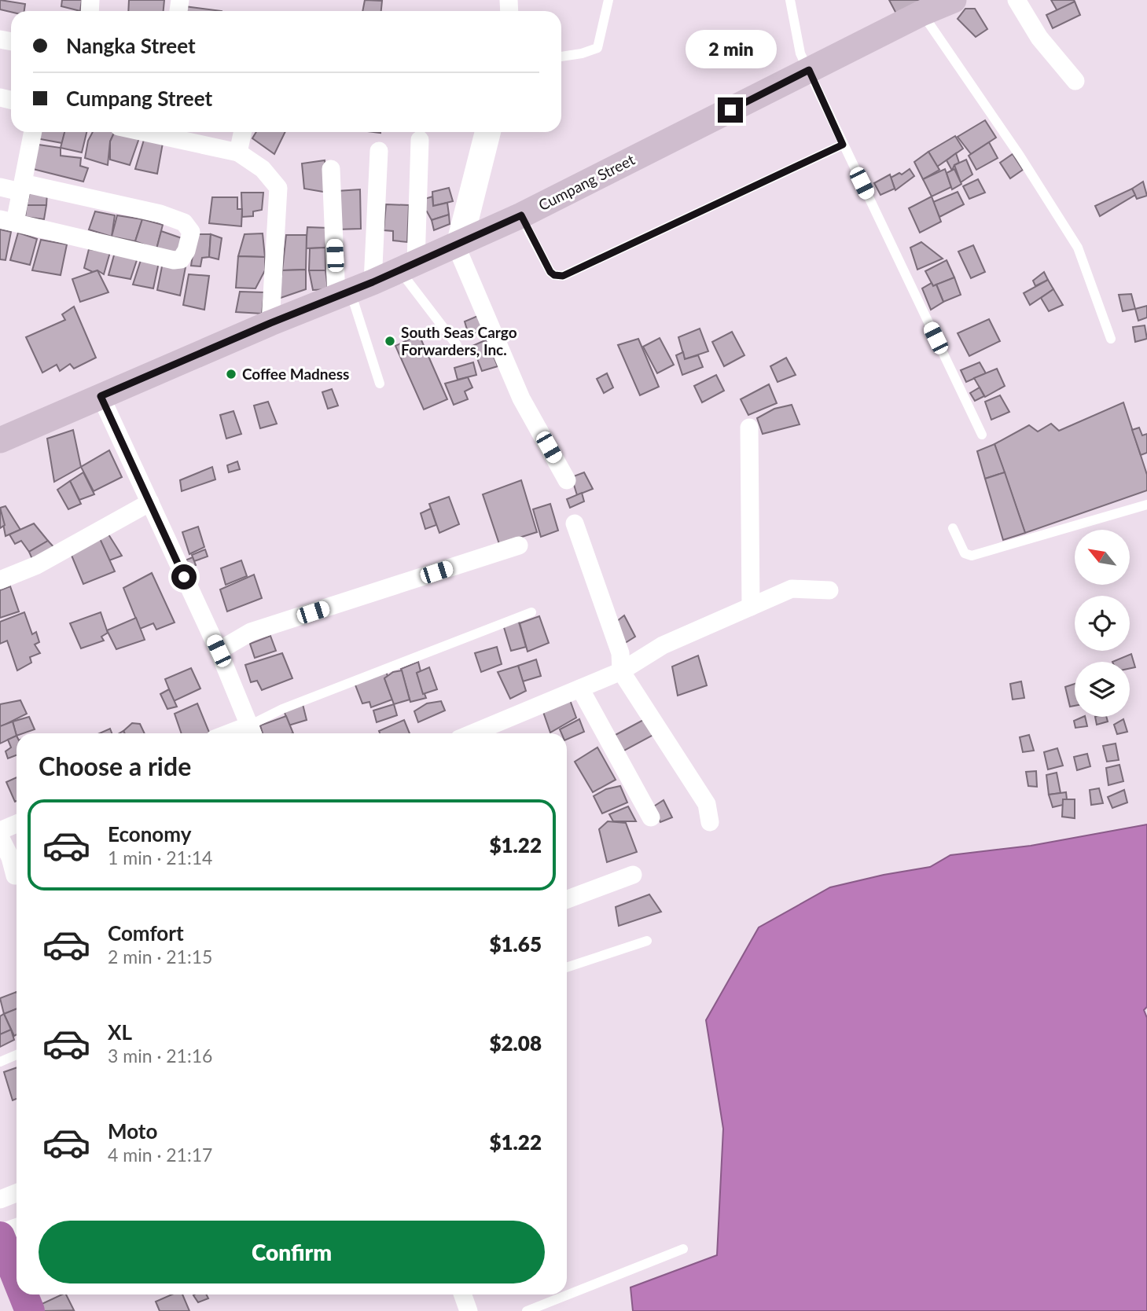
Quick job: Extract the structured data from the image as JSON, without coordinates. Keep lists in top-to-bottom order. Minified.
{"streets":{"street":["Cumpang Street"]},"places":["South Seas Cargo Forwarders, Inc.","Coffee Madness"],"north":"top left","page":{"banner":["Nangka Street","Cumpang Street"],"bubble":"2 min","heading":"Choose a ride","list":[{"name":"Economy","note":"1 min · 21:14","value":"$1.22"},{"name":"Comfort","note":"2 min · 21:15","value":"$1.65"},{"name":"XL","note":"3 min · 21:16","value":"$2.08"},{"name":"Moto","note":"4 min · 21:17","value":"$1.22"}],"buttons":"Confirm"}}
